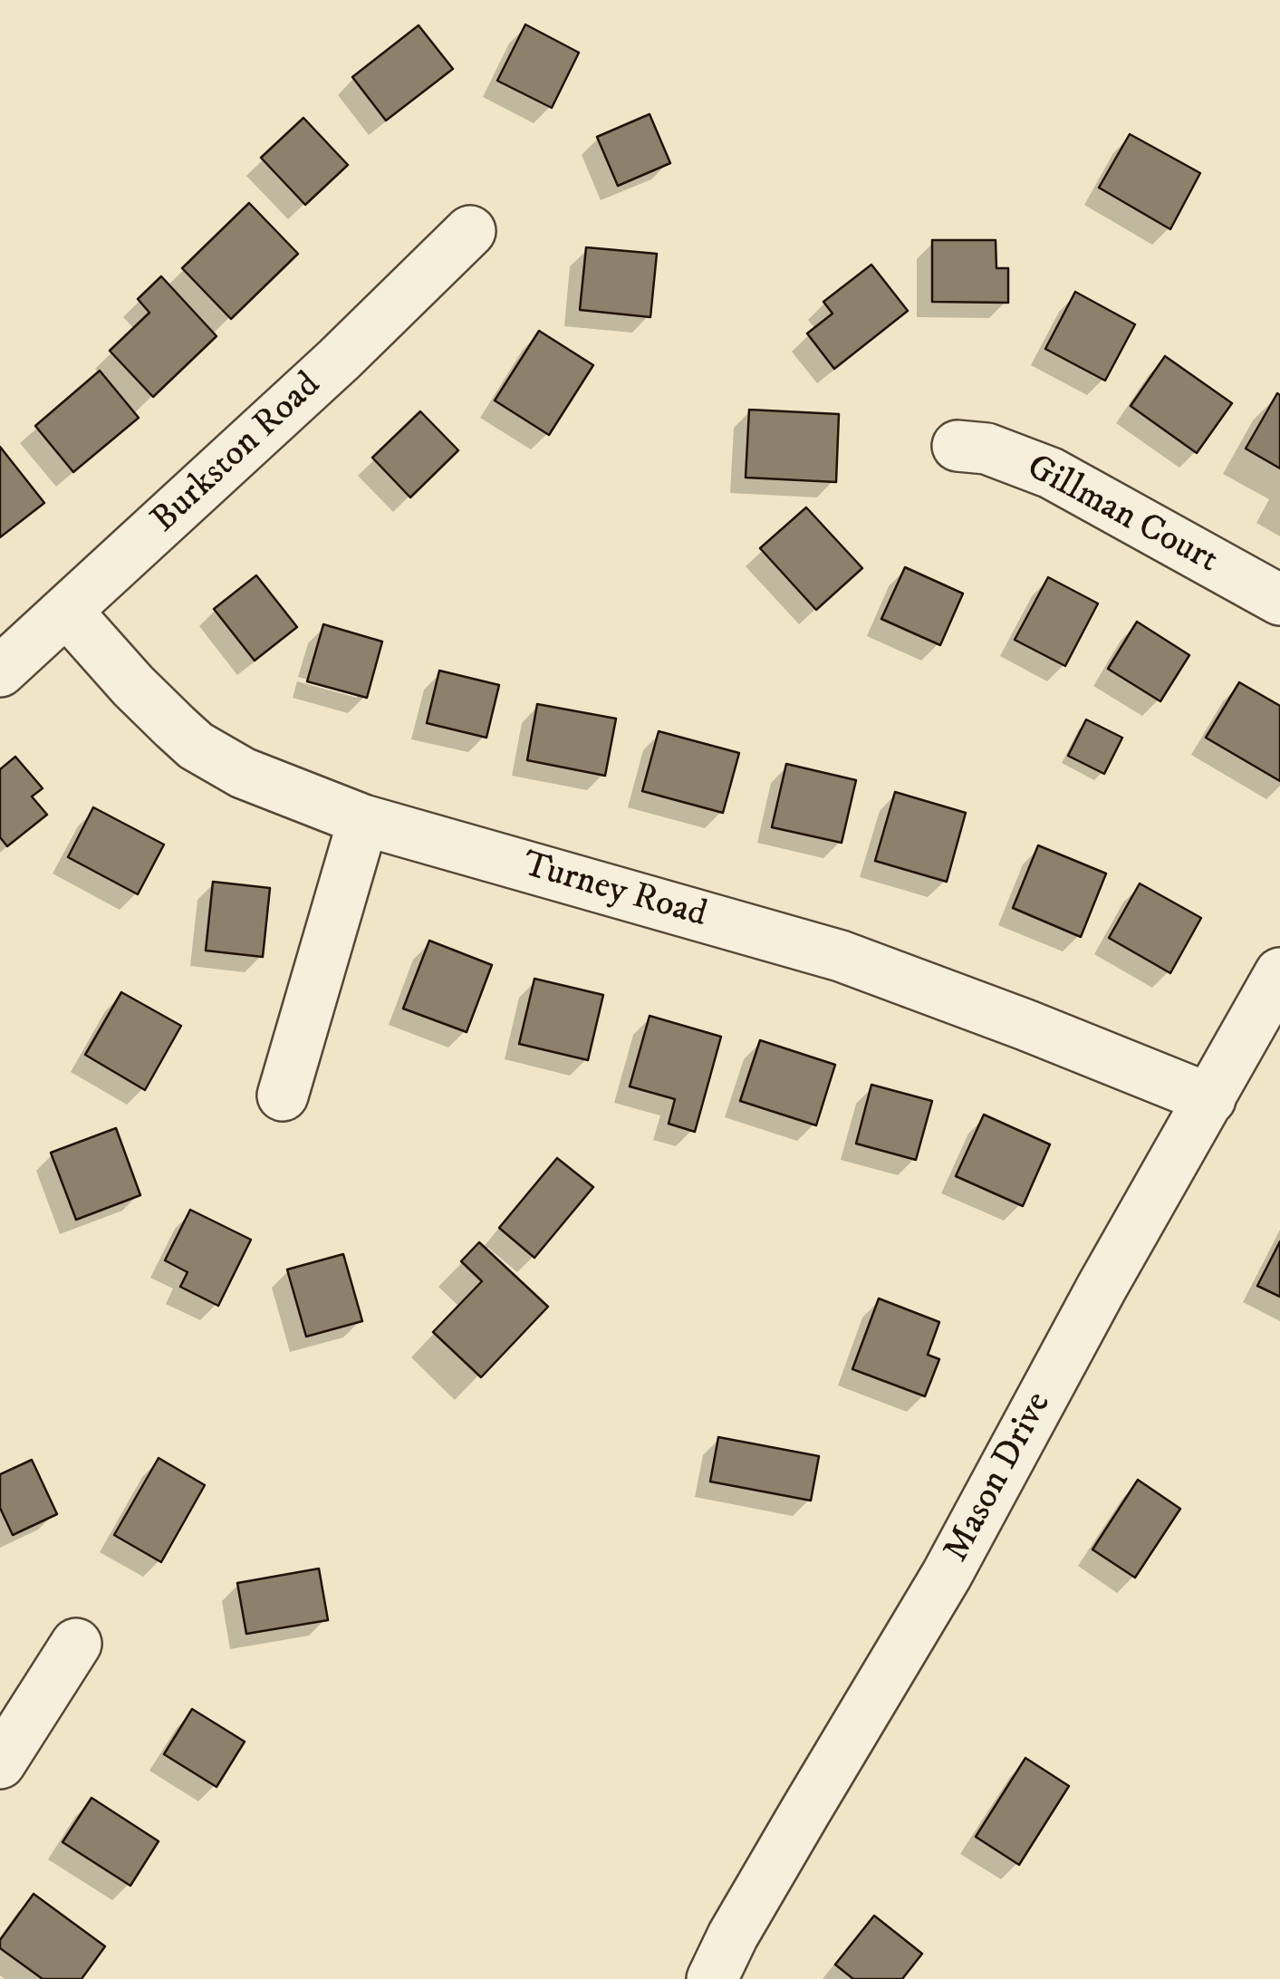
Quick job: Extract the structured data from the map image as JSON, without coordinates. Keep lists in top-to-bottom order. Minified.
{"streets":{"street":["Burkston Road","Gillman Court","Turney Road","Mason Drive"]},"crossings":[["Burkston Road","Turney Road"],["Turney Road","Mason Drive"]]}
